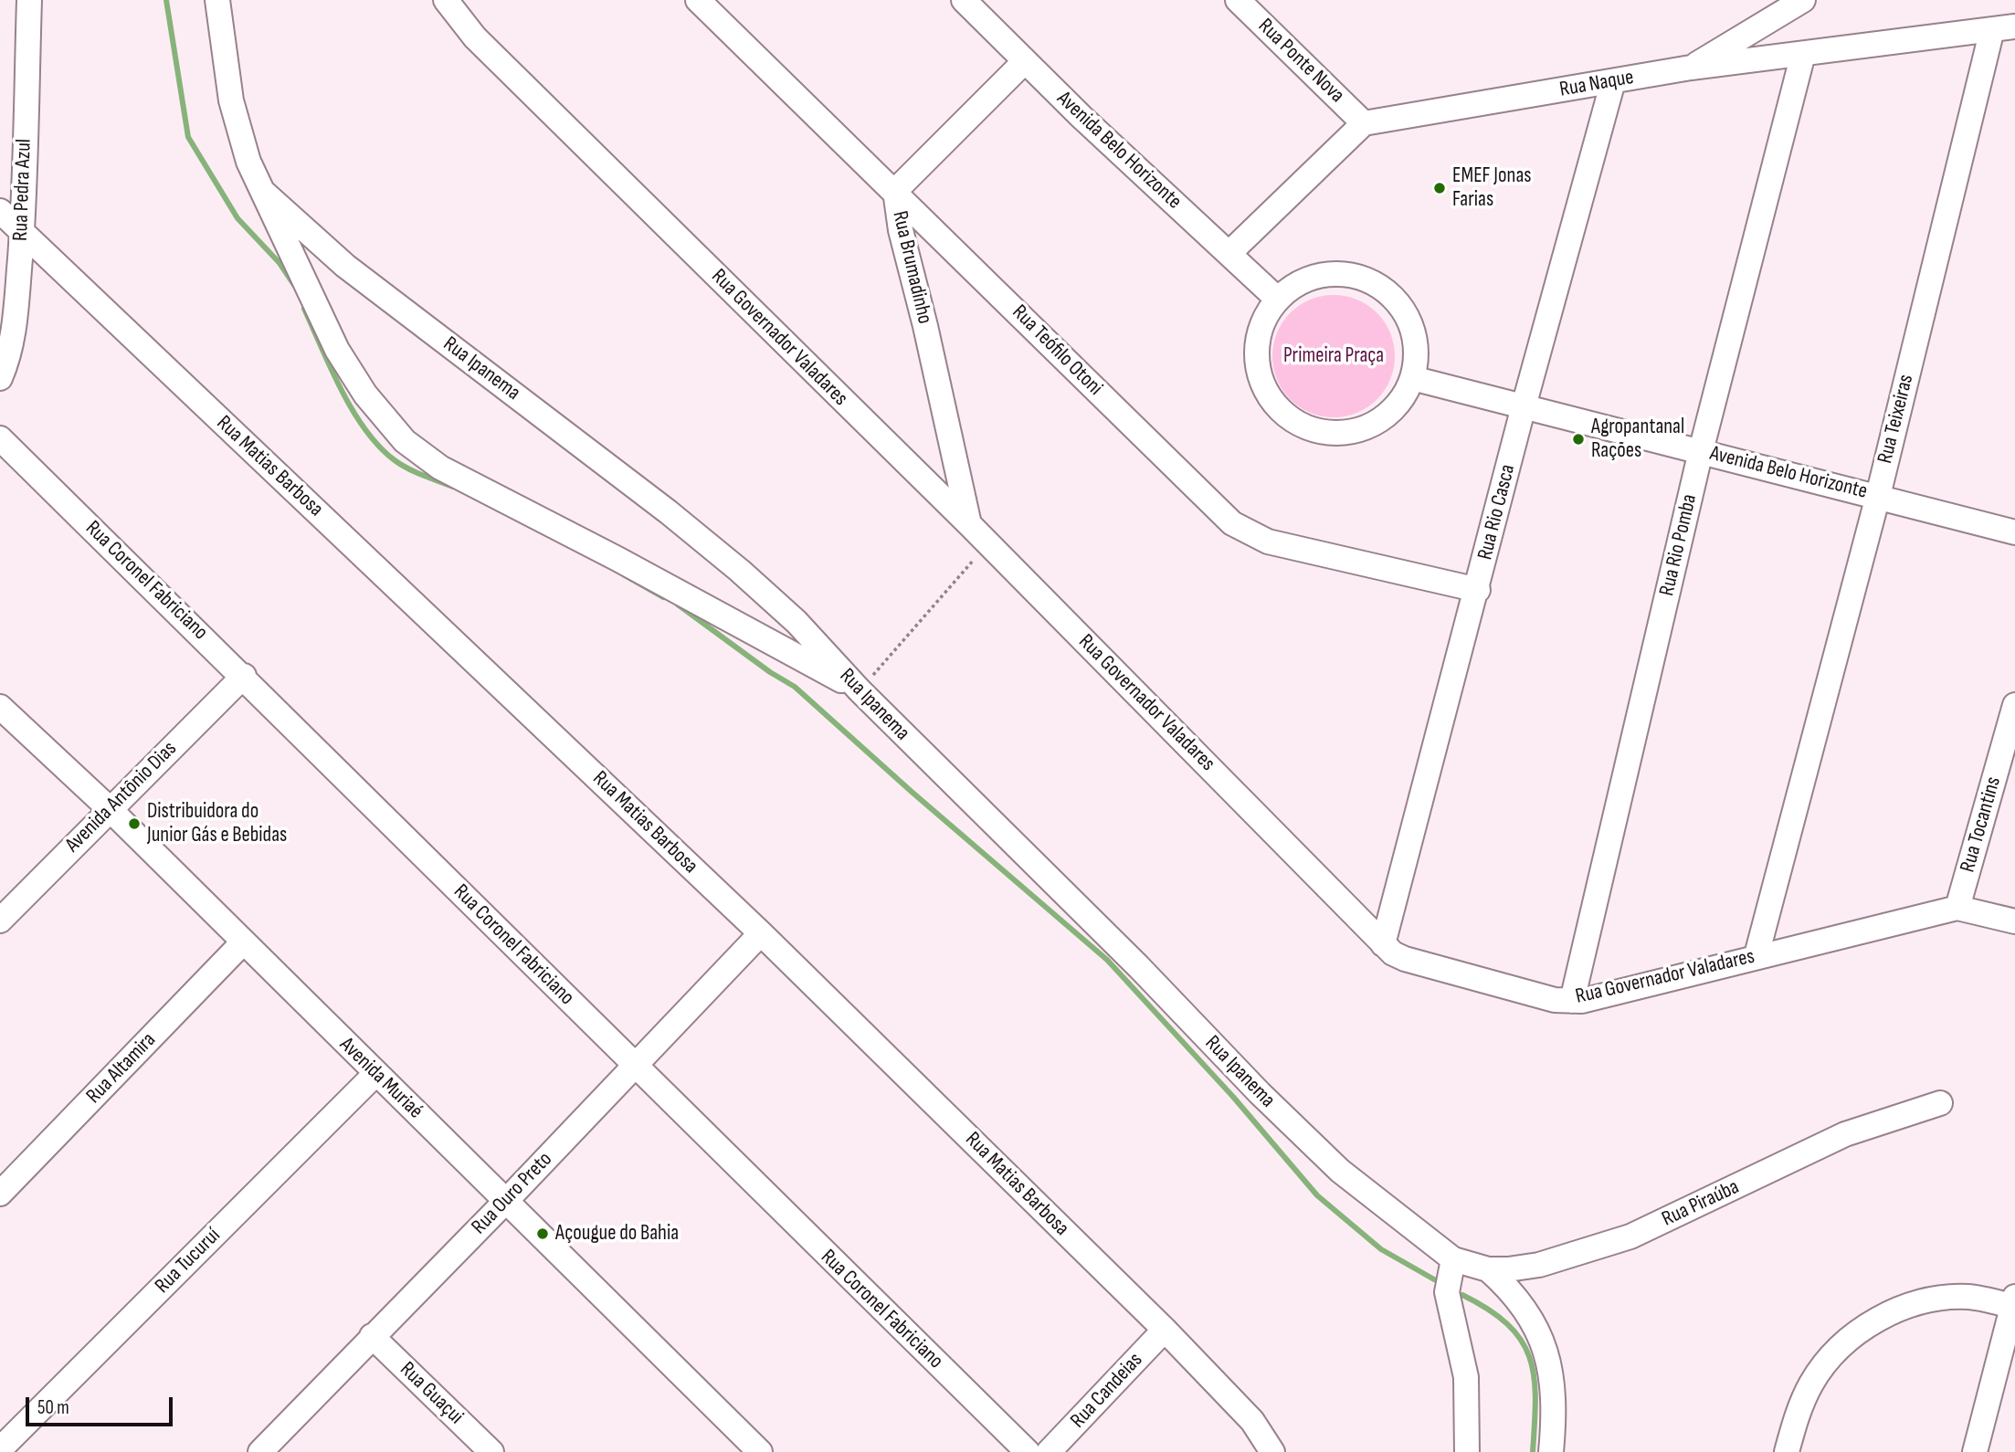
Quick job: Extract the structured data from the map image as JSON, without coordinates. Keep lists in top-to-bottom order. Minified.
{"streets":{"street":["Rua Ponte Nova","Rua Naque","Avenida Belo Horizonte","Rua Pedra Azul","Rua Brumadinho","Rua Governador Valadares","Rua Teófilo Otoni","Rua Ipanema","Rua Teixeiras","Rua Matias Barbosa","Rua Rio Casca","Rua Rio Pomba","Rua Coronel Fabriciano","Avenida Antônio Dias","Rua Tocantins","Rua Altamira","Avenida Muriaé","Rua Ouro Preto","Rua Piraúba","Rua Tucuruí","Rua Candeias","Rua Guaçui"]},"crossings":[["Rua Ponte Nova","Rua Naque"],["Rua Naque","Rua Teixeiras"],["Rua Naque","Rua Rio Casca"],["Rua Naque","Rua Rio Pomba"],["Avenida Belo Horizonte","Rua Brumadinho"],["Avenida Belo Horizonte","Rua Teixeiras"],["Avenida Belo Horizonte","Rua Rio Casca"],["Avenida Belo Horizonte","Rua Rio Pomba"],["Rua Pedra Azul","Rua Matias Barbosa"],["Rua Brumadinho","Rua Governador Valadares"],["Rua Brumadinho","Rua Teófilo Otoni"],["Rua Governador Valadares","Rua Teixeiras"],["Rua Governador Valadares","Rua Rio Casca"],["Rua Governador Valadares","Rua Rio Pomba"],["Rua Governador Valadares","Rua Tocantins"],["Rua Teófilo Otoni","Rua Rio Casca"],["Rua Ipanema","Rua Piraúba"],["Rua Matias Barbosa","Rua Ouro Preto"],["Rua Matias Barbosa","Rua Candeias"],["Rua Coronel Fabriciano","Avenida Antônio Dias"],["Rua Coronel Fabriciano","Rua Ouro Preto"],["Avenida Antônio Dias","Avenida Muriaé"],["Rua Altamira","Avenida Muriaé"],["Avenida Muriaé","Rua Ouro Preto"],["Avenida Muriaé","Rua Tucuruí"],["Rua Ouro Preto","Rua Guaçui"]],"parks":["Primeira Praça"],"places":["EMEF Jonas Farias","Agropantanal Rações","Distribuidora do Junior Gás e Bebidas","Açougue do Bahia"],"scale_bar":"50 m"}
